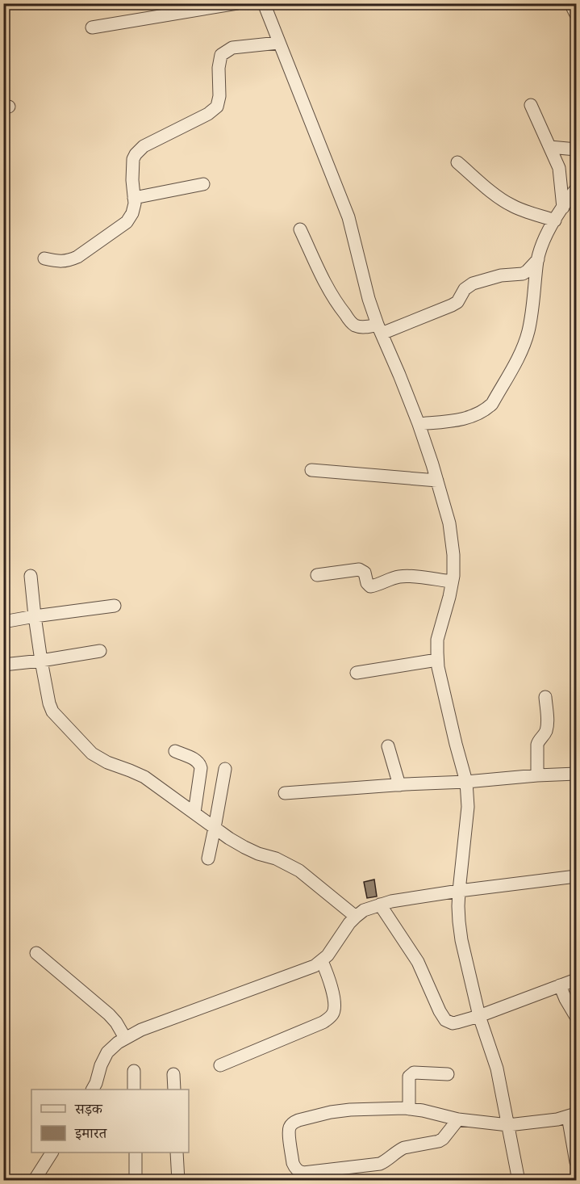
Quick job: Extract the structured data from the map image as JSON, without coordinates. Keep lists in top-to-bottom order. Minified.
{"legend":["सड़क","इमारत"]}
